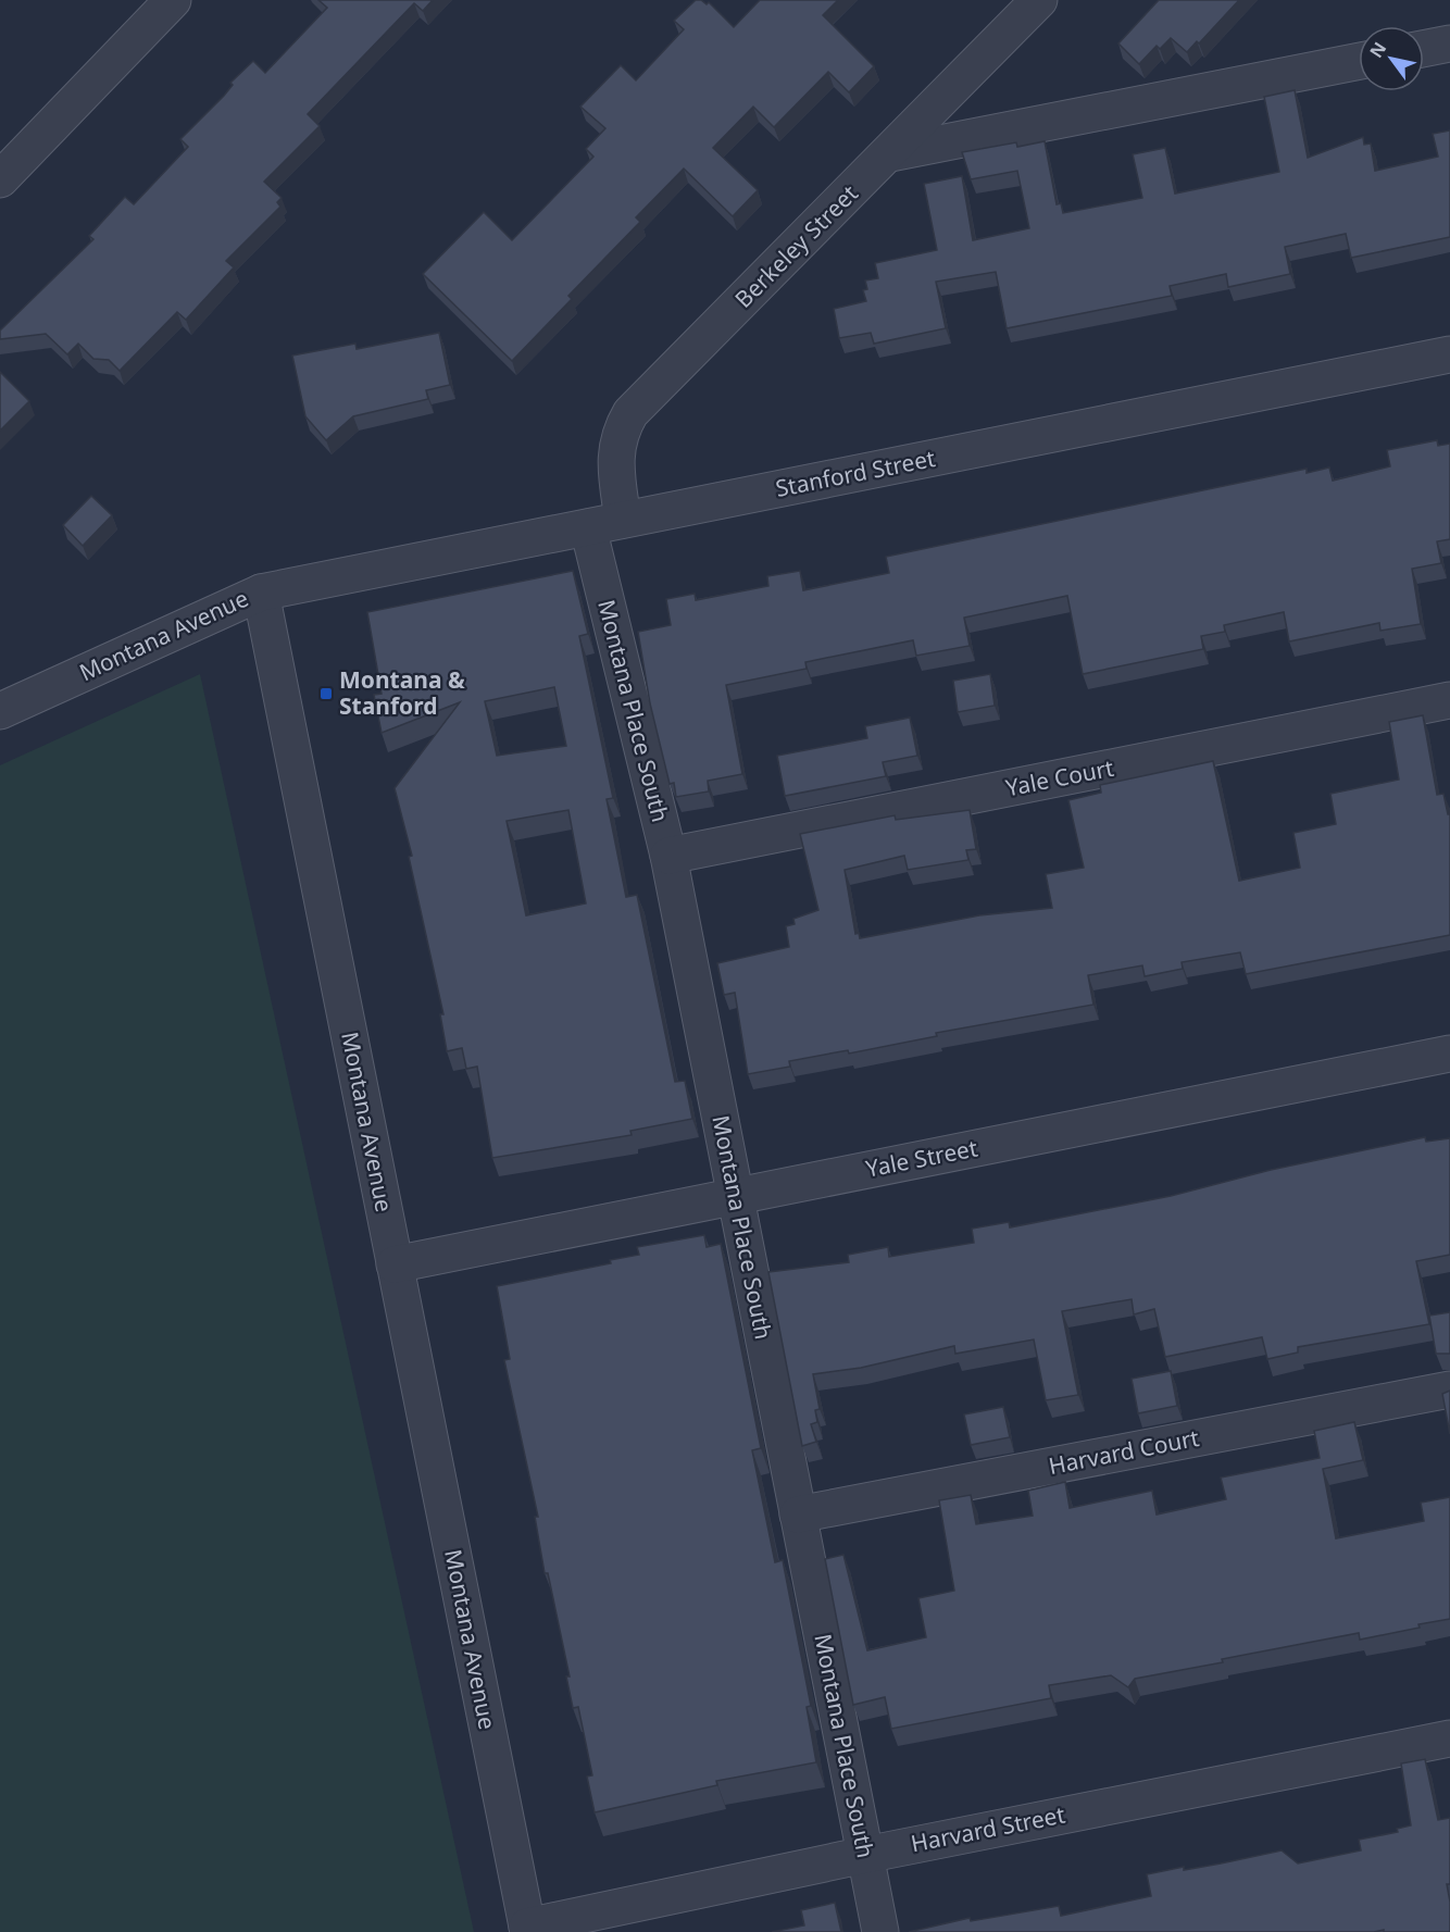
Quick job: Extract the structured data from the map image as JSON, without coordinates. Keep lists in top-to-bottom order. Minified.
{"streets":{"street":["Berkeley Street","Stanford Street","Montana Avenue","Montana Place South","Yale Court","Yale Street","Harvard Court","Harvard Street"]},"crossings":[["Berkeley Street","Stanford Street"],["Stanford Street","Montana Avenue"],["Stanford Street","Montana Place South"],["Montana Avenue","Yale Street"],["Montana Avenue","Harvard Street"],["Montana Place South","Yale Court"],["Montana Place South","Yale Street"],["Montana Place South","Harvard Court"],["Montana Place South","Harvard Street"]],"places":{"transit":["Montana & Stanford"]},"north":"top left"}
